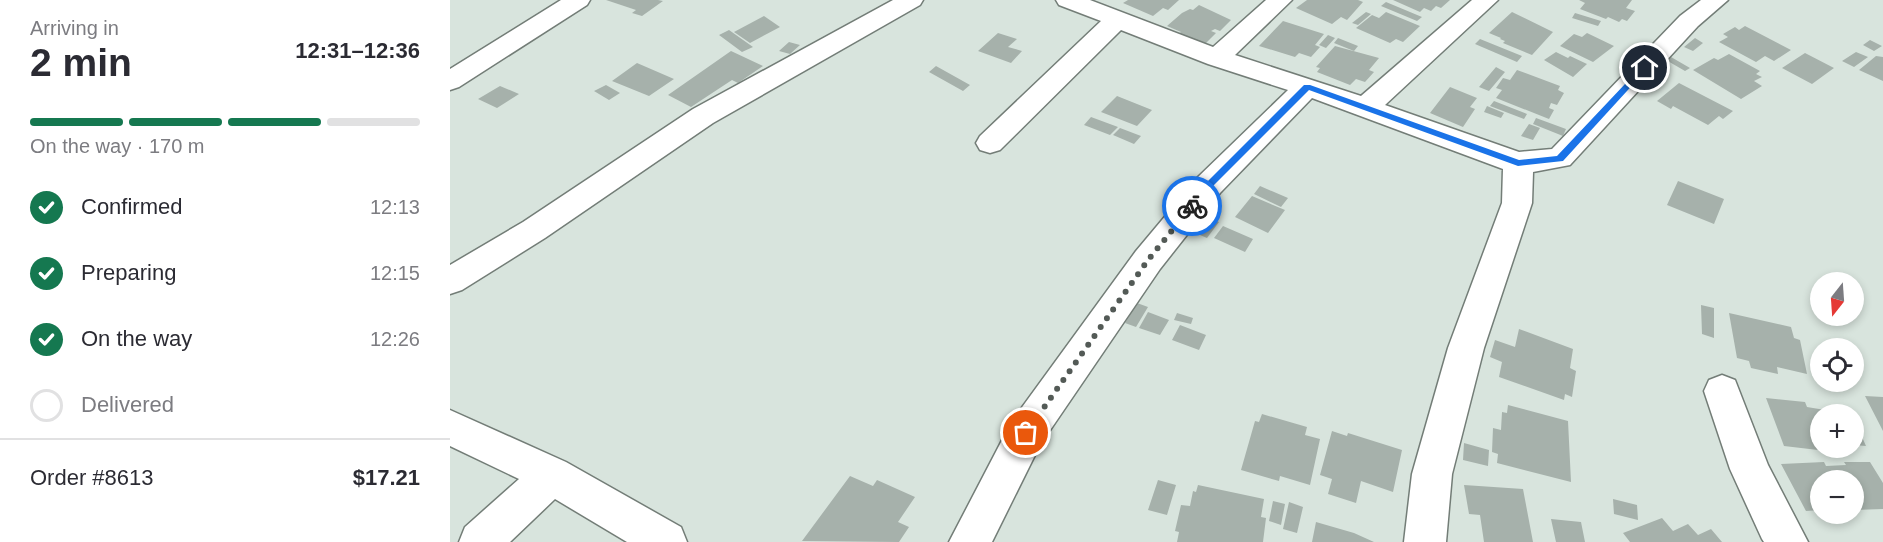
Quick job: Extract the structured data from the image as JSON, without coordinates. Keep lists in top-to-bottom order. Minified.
{"north":"bottom","page":{"heading":["2 min","Arriving in","12:31–12:36"],"panel":["Order #8613","$17.21"],"bar":"On the way · 170 m","list":[["Confirmed","12:13"],["Preparing","12:15"],["On the way","12:26"],"Delivered"],"map_buttons":["+","−"]}}
